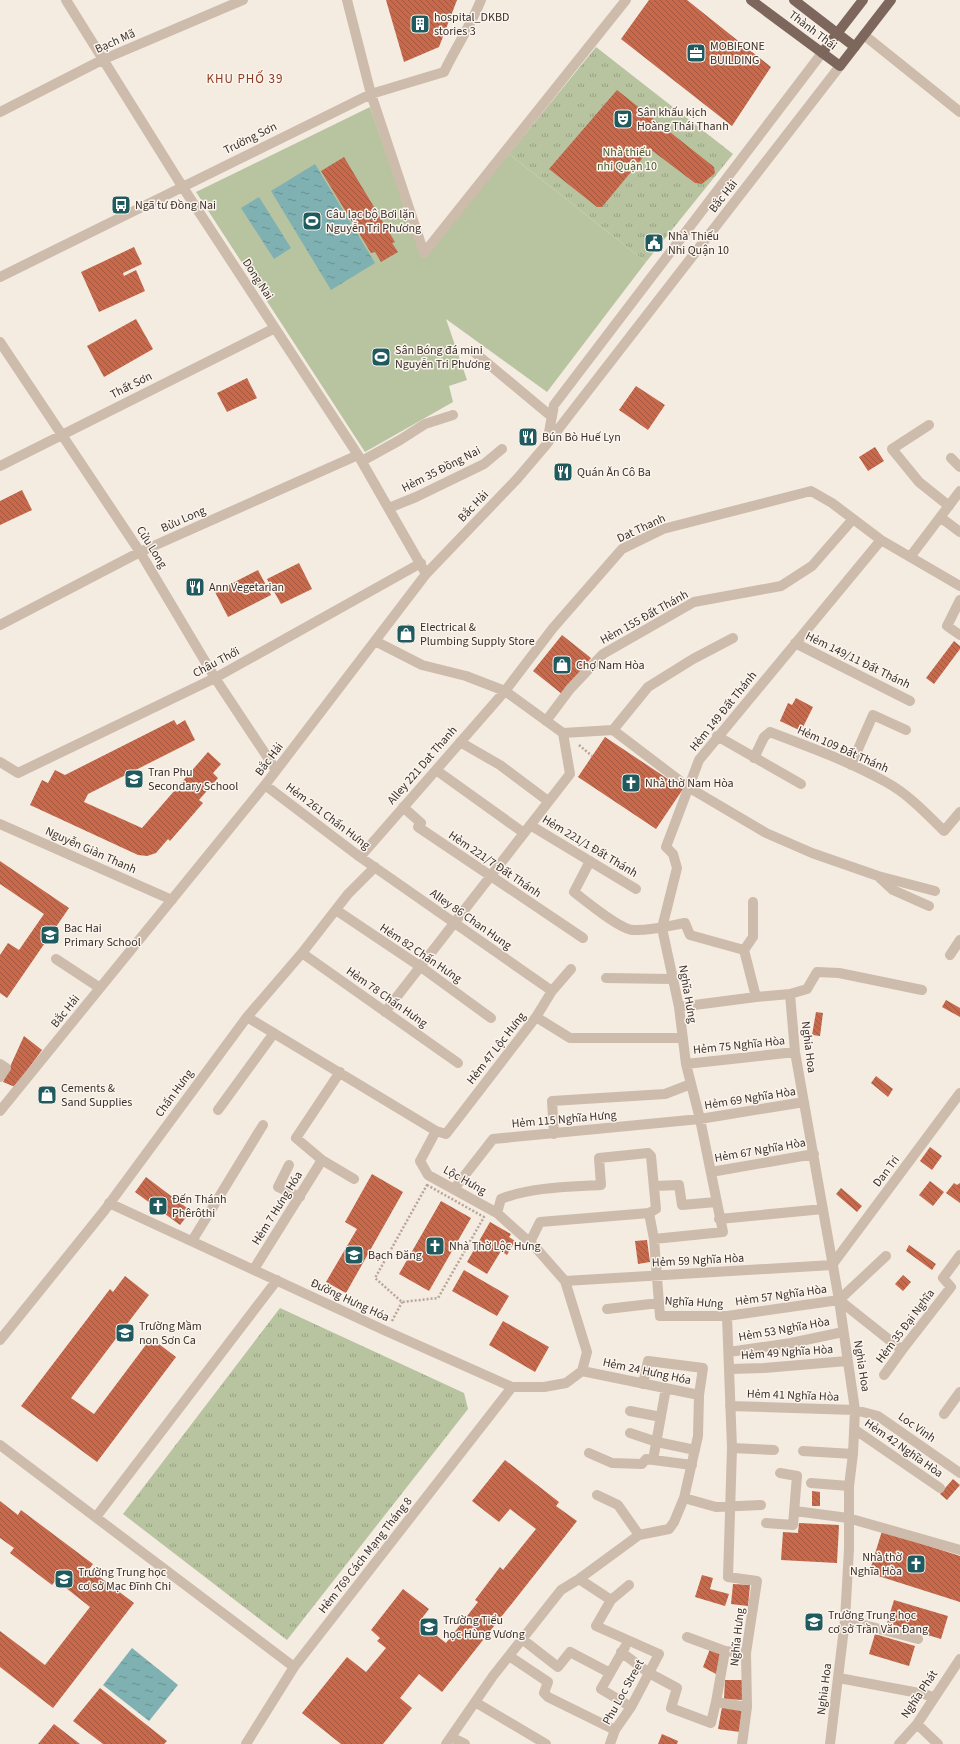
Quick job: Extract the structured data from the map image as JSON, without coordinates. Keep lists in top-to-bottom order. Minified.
{"streets":{"main road":["Thành Thái","Bắc Hải"],"street":["Bạch Mã","Trường Sơn","Dong Nai","Thất Sơn","Hẻm 35 Đồng Nai","Bửu Long","Dat Thanh","Cửu Long","Hẻm 155 Đất Thánh","Hẻm 149/11 Đất Thánh","Châu Thới","Hẻm 149 Đất Thánh","Hẻm 109 Đất Thánh","Alley 221 Dat Thanh","Hẻm 261 Chấn Hưng","Hẻm 221/1 Đất Thánh","Nguyễn Giàn Thanh","Hẻm 221/7 Đất Thánh","Alley 86 Chan Hung","Hẻm 82 Chấn Hưng","Nghĩa Hưng","Hẻm 78 Chấn Hưng","Hẻm 75 Nghĩa Hòa","Nghia Hoa","Hẻm 47 Lộc Hưng","Chấn Hưng","Hẻm 69 Nghĩa Hòa","Hẻm 115 Nghĩa Hưng","Hẻm 67 Nghĩa Hòa","Dan Tri","Lộc Hưng","Hẻm 7 Hưng Hóa","Hẻm 59 Nghĩa Hòa","Hẻm 57 Nghĩa Hòa","Đường Hưng Hóa","Hẻm 35 Đại Nghĩa","Hẻm 53 Nghĩa Hòa","Hẻm 49 Nghĩa Hòa","Hẻm 24 Hưng Hóa","Hẻm 41 Nghĩa Hòa","Loc Vinh","Hẻm 42 Nghĩa Hòa","Hẻm 769 Cách Mạng Tháng 8","Phu Loc Street","Nghĩa Phát"]},"crossings":[["Thành Thái","Bắc Hải"],["Bạch Mã","Dong Nai"],["Trường Sơn","Dong Nai"],["Bắc Hải","Dong Nai"],["Bắc Hải","Cửu Long"],["Bắc Hải","Hẻm 261 Chấn Hưng"],["Bắc Hải","Nguyễn Giàn Thanh"],["Dong Nai","Thất Sơn"],["Dong Nai","Hẻm 35 Đồng Nai"],["Dong Nai","Bửu Long"],["Dong Nai","Châu Thới"],["Thất Sơn","Cửu Long"],["Bửu Long","Cửu Long"],["Dat Thanh","Hẻm 155 Đất Thánh"],["Dat Thanh","Hẻm 149 Đất Thánh"],["Dat Thanh","Alley 221 Dat Thanh"],["Cửu Long","Châu Thới"],["Hẻm 149/11 Đất Thánh","Hẻm 149 Đất Thánh"],["Hẻm 149 Đất Thánh","Nghĩa Hưng"],["Alley 221 Dat Thanh","Hẻm 261 Chấn Hưng"],["Alley 221 Dat Thanh","Hẻm 221/1 Đất Thánh"],["Alley 221 Dat Thanh","Hẻm 221/7 Đất Thánh"],["Hẻm 261 Chấn Hưng","Alley 86 Chan Hung"],["Hẻm 261 Chấn Hưng","Chấn Hưng"],["Alley 86 Chan Hung","Hẻm 47 Lộc Hưng"],["Alley 86 Chan Hung","Chấn Hưng"],["Hẻm 82 Chấn Hưng","Chấn Hưng"],["Nghĩa Hưng","Hẻm 75 Nghĩa Hòa"],["Nghĩa Hưng","Hẻm 69 Nghĩa Hòa"],["Nghĩa Hưng","Hẻm 115 Nghĩa Hưng"],["Nghĩa Hưng","Hẻm 67 Nghĩa Hòa"],["Nghĩa Hưng","Hẻm 59 Nghĩa Hòa"],["Nghĩa Hưng","Hẻm 57 Nghĩa Hòa"],["Nghĩa Hưng","Hẻm 53 Nghĩa Hòa"],["Nghĩa Hưng","Hẻm 49 Nghĩa Hòa"],["Nghĩa Hưng","Hẻm 41 Nghĩa Hòa"],["Hẻm 78 Chấn Hưng","Chấn Hưng"],["Hẻm 75 Nghĩa Hòa","Nghia Hoa"],["Nghia Hoa","Hẻm 69 Nghĩa Hòa"],["Nghia Hoa","Hẻm 67 Nghĩa Hòa"],["Nghia Hoa","Dan Tri"],["Nghia Hoa","Hẻm 59 Nghĩa Hòa"],["Nghia Hoa","Hẻm 57 Nghĩa Hòa"],["Nghia Hoa","Hẻm 53 Nghĩa Hòa"],["Nghia Hoa","Hẻm 49 Nghĩa Hòa"],["Nghia Hoa","Hẻm 41 Nghĩa Hòa"],["Nghia Hoa","Loc Vinh"],["Nghia Hoa","Hẻm 42 Nghĩa Hòa"],["Hẻm 47 Lộc Hưng","Lộc Hưng"],["Chấn Hưng","Đường Hưng Hóa"],["Hẻm 69 Nghĩa Hòa","Hẻm 115 Nghĩa Hưng"],["Hẻm 115 Nghĩa Hưng","Lộc Hưng"],["Dan Tri","Hẻm 59 Nghĩa Hòa"],["Lộc Hưng","Hẻm 59 Nghĩa Hòa"],["Lộc Hưng","Đường Hưng Hóa"],["Lộc Hưng","Hẻm 24 Hưng Hóa"],["Hẻm 7 Hưng Hóa","Đường Hưng Hóa"],["Đường Hưng Hóa","Hẻm 24 Hưng Hóa"],["Đường Hưng Hóa","Hẻm 769 Cách Mạng Tháng 8"],["Hẻm 41 Nghĩa Hòa","Loc Vinh"]],"districts":["KHU PHỐ 39"],"parks":["Nhà thiếu nhi Quận 10"],"places":{"building":["hospital_DKBD stories 3"],"office":["MOBIFONE BUILDING"],"theatre":["Sân khấu kịch Hoàng Thái Thanh"],"bus stop":["Ngã tư Đồng Nai"],"sports":["Câu lạc bộ Bơi lặn Nguyễn Tri Phương","Sân Bóng đá mini Nguyễn Tri Phương"],"public building":["Nhà Thiếu Nhi Quận 10"],"restaurant":["Bún Bò Huế Lyn","Quán Ăn Cô Ba","Ann Vegetarian"],"shop":["Electrical & Plumbing Supply Store","Chợ Nam Hòa","Cements & Sand Supplies"],"school or university":["Tran Phu Secondary School","Bac Hai Primary School","Bạch Đăng","Trường Mầm non Sơn Ca","Trường Trung học cơ sở Mạc Đĩnh Chi","Trường Trung học cơ sở Trần Văn Đang","Trường Tiểu học Hùng Vương"],"church":["Nhà thờ Nam Hòa","Đến Thánh Phêrôthi","Nhà Thờ Lộc Hưng","Nhà thờ Nghĩa Hòa"]}}
